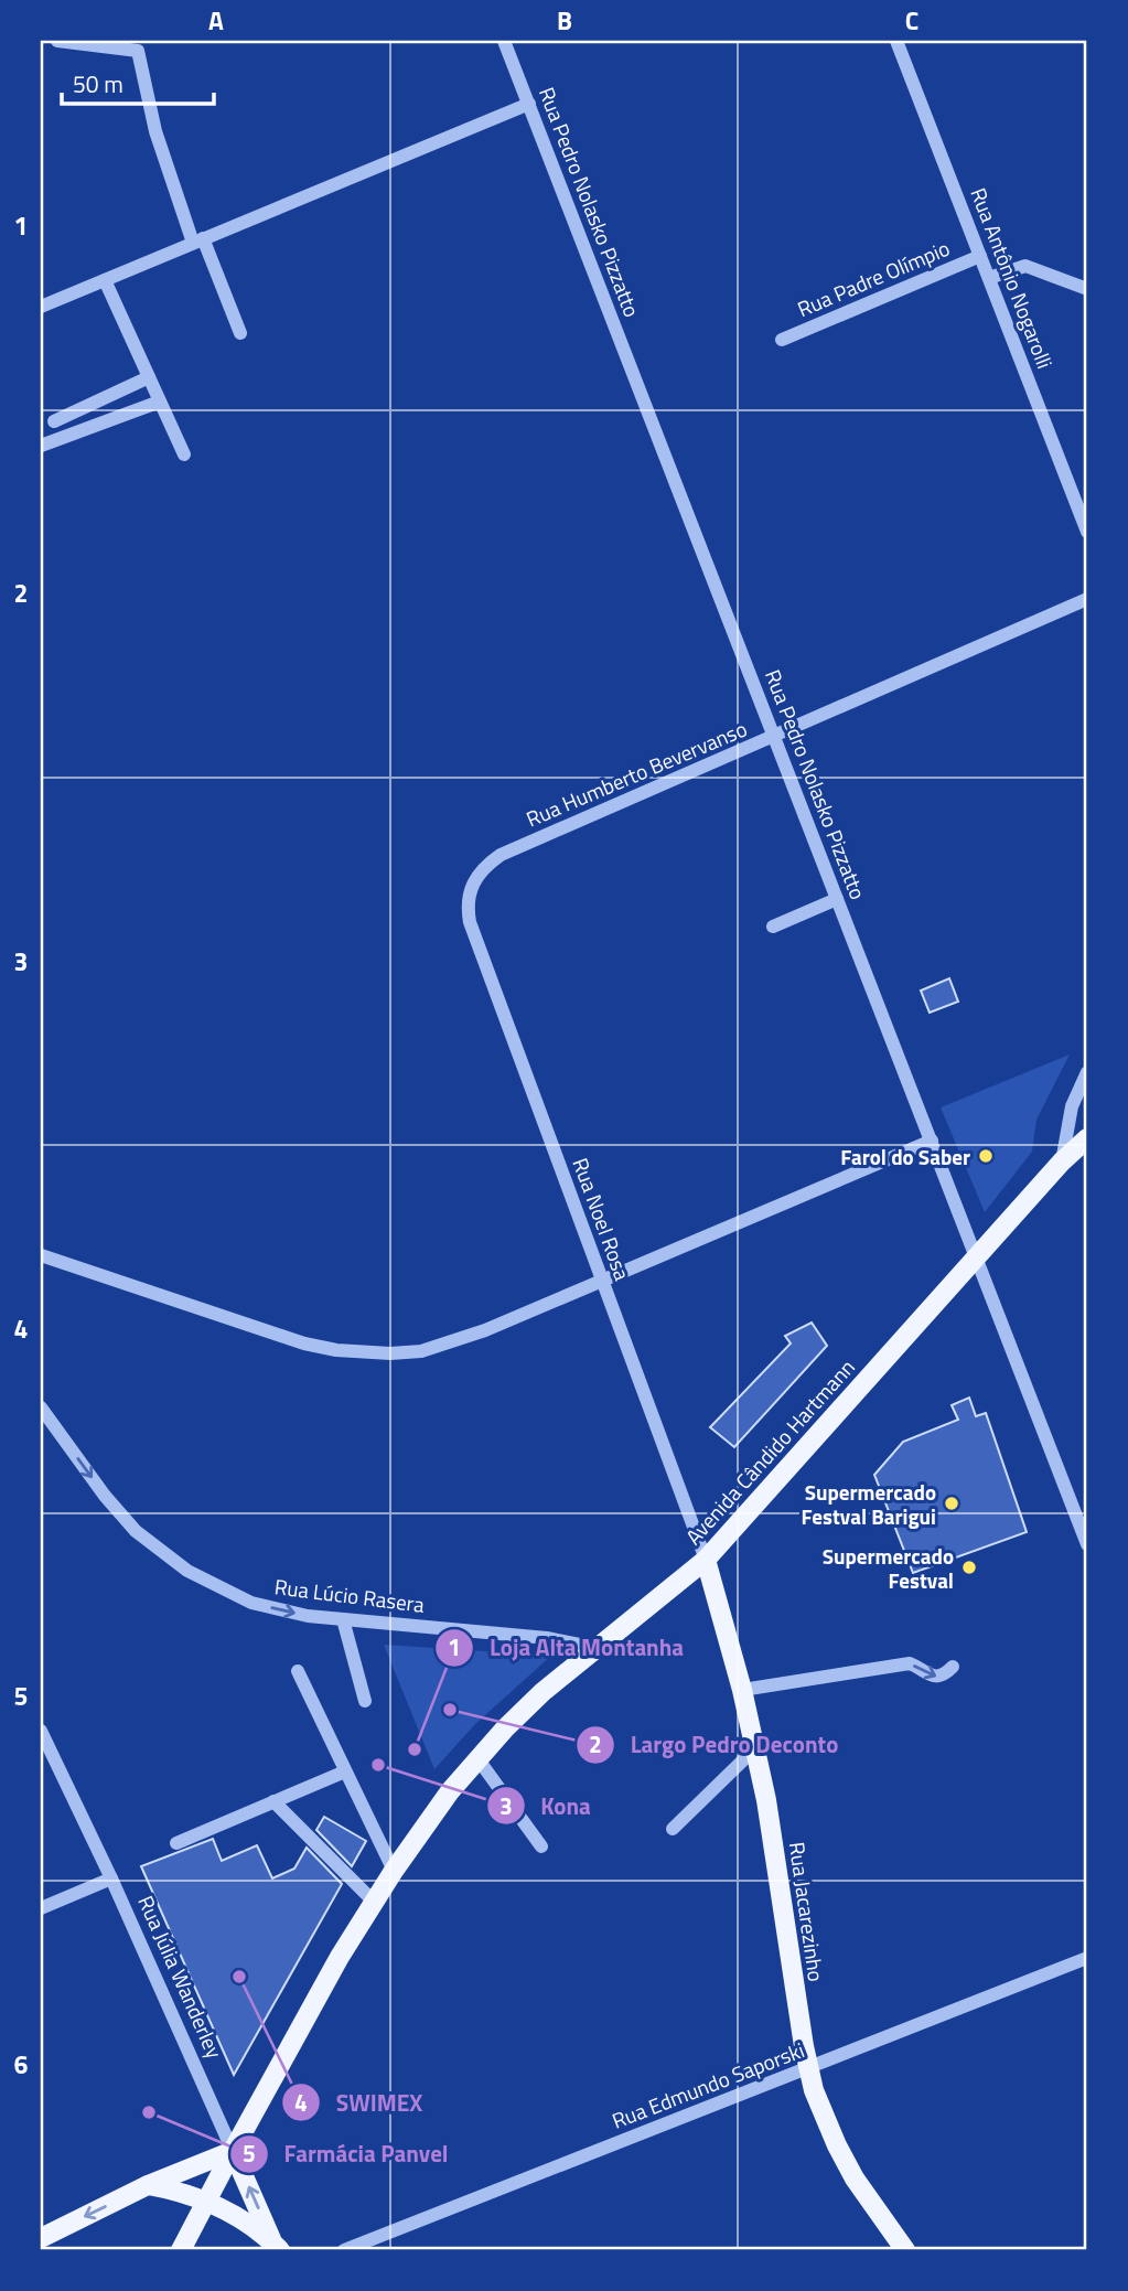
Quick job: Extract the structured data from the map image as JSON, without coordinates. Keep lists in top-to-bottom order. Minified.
{"streets":{"main road":["Avenida Cândido Hartmann","Rua Jacarezinho","Rua Júlia Wanderley"],"street":["Rua Pedro Nolasko Pizzatto","Rua Padre Olímpio","Rua Antônio Nogarolli","Rua Humberto Bevervanso","Rua Noel Rosa","Rua Lúcio Rasera","Rua Edmundo Saporski"]},"crossings":[["Rua Pedro Nolasko Pizzatto","Rua Humberto Bevervanso"],["Rua Pedro Nolasko Pizzatto","Avenida Cândido Hartmann"],["Rua Padre Olímpio","Rua Antônio Nogarolli"],["Rua Humberto Bevervanso","Rua Noel Rosa"],["Rua Noel Rosa","Avenida Cândido Hartmann"],["Rua Noel Rosa","Rua Jacarezinho"],["Avenida Cândido Hartmann","Rua Lúcio Rasera"],["Avenida Cândido Hartmann","Rua Jacarezinho"],["Avenida Cândido Hartmann","Rua Júlia Wanderley"],["Rua Jacarezinho","Rua Edmundo Saporski"]],"one_way":["Rua Lúcio Rasera"],"places":["Farol do Saber","Supermercado Festval Barigui","Supermercado Festval","Largo Pedro Deconto","Loja Alta Montanha","Kona","SWIMEX","Farmácia Panvel"],"scale_bar":"50 m","grid":{"columns":["A","B","C"],"rows":["1","2","3","4","5","6"]}}
